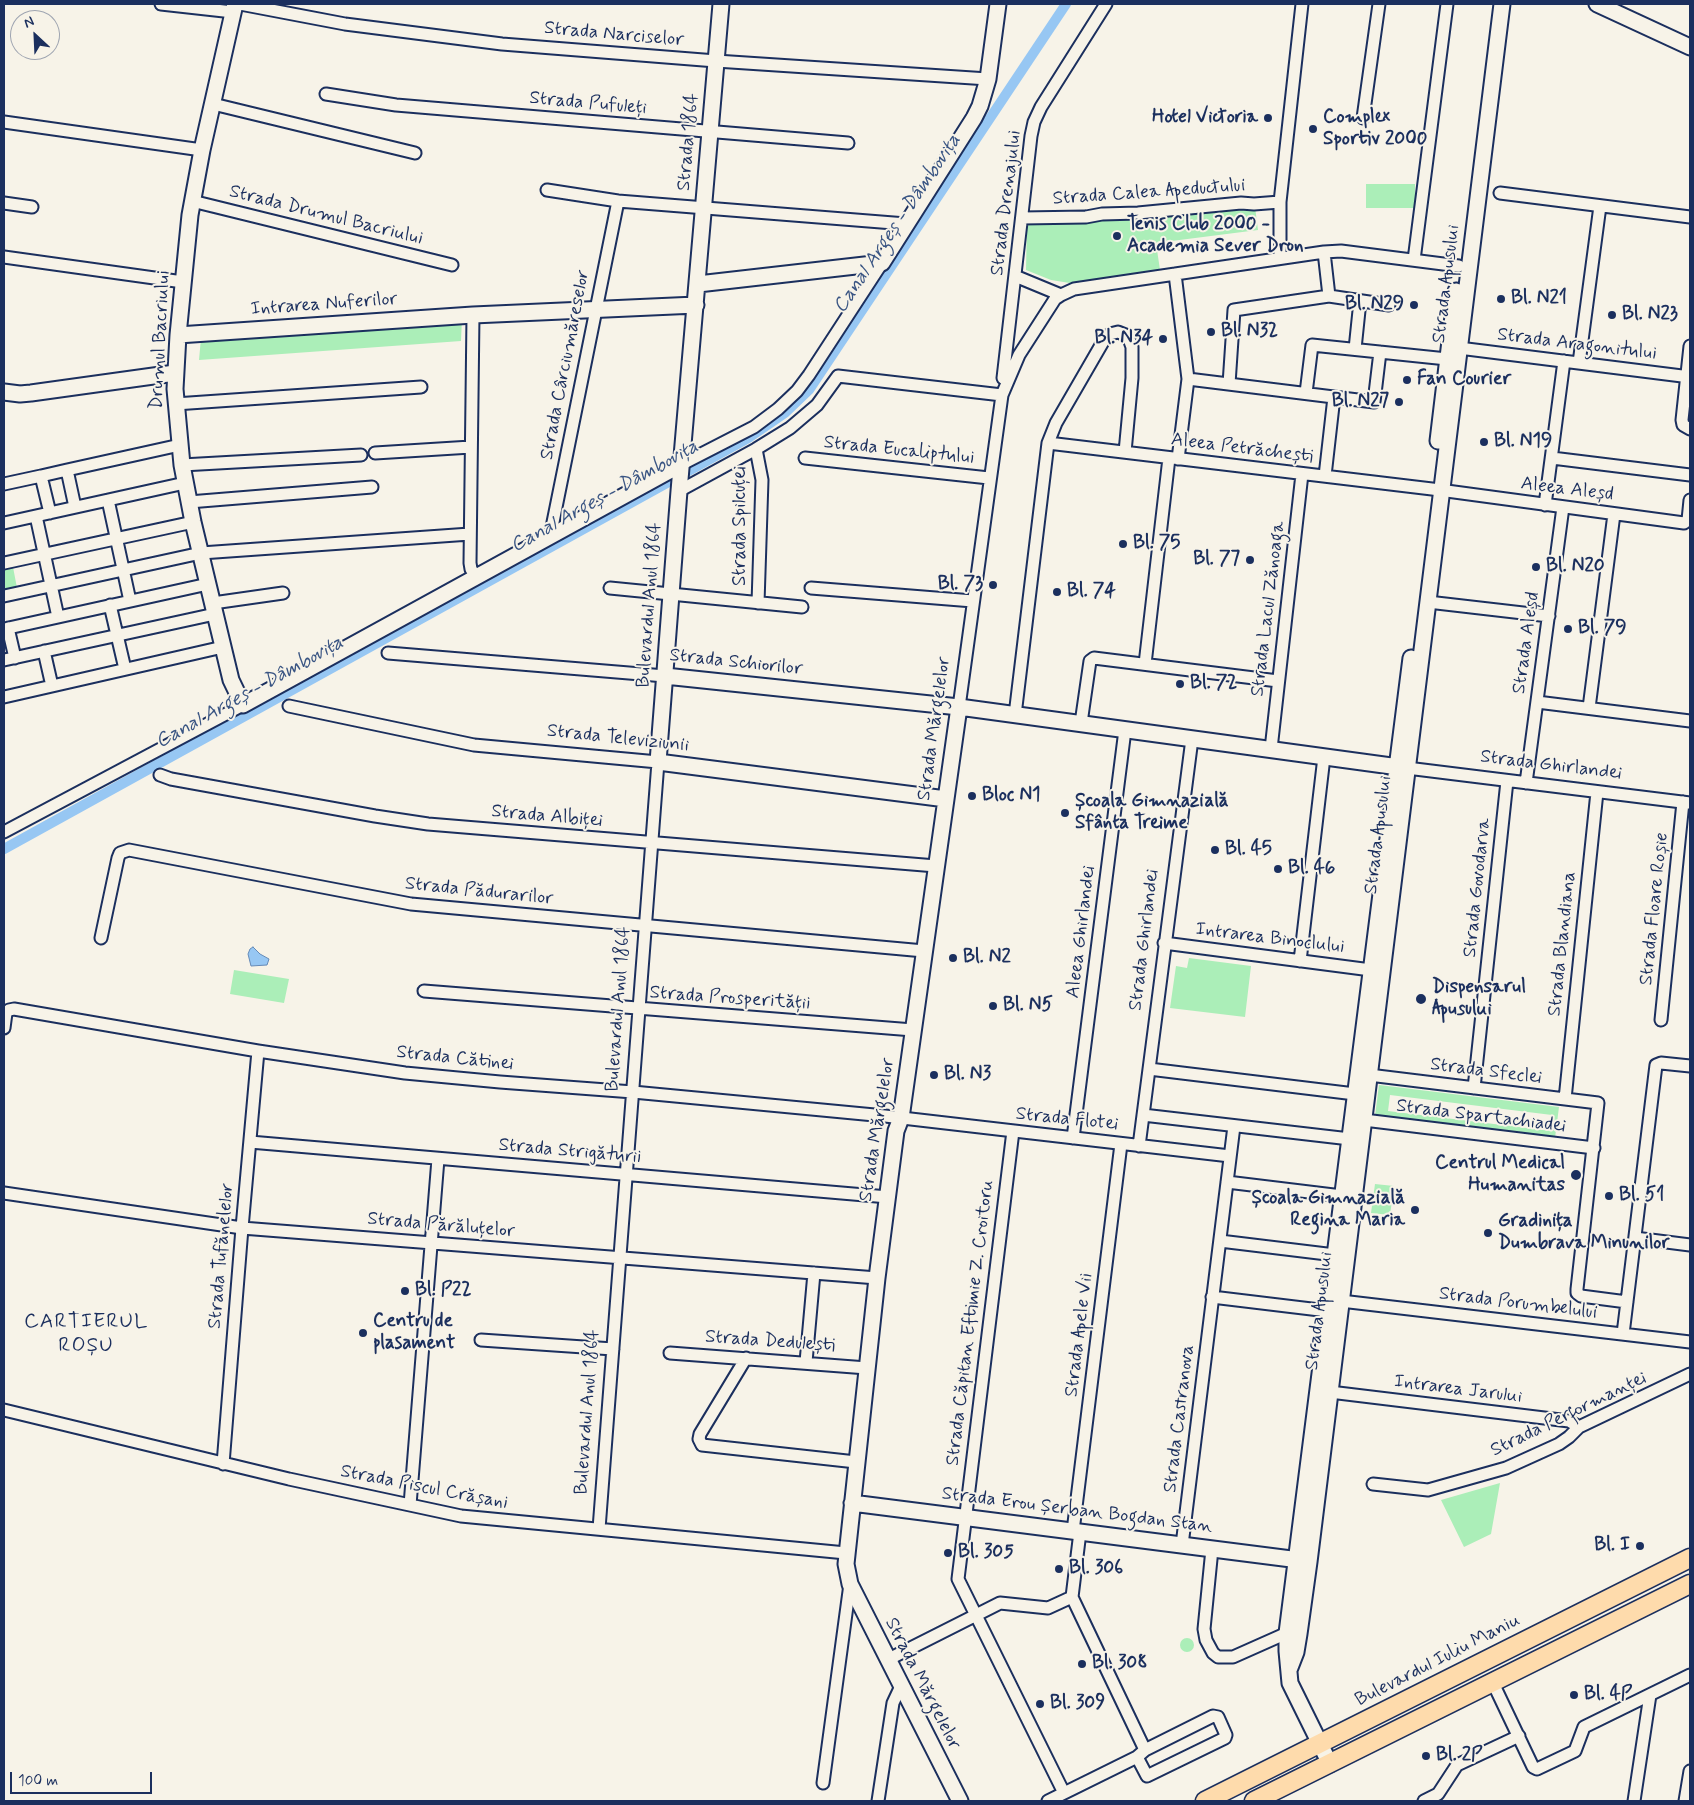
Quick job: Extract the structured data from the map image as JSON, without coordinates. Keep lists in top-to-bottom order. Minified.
{"streets":{"main road":["Bulevardul Iuliu Maniu"],"street":["Strada Narciselor","Strada Pufuleți","Strada 1864","Strada Calea Apeductului","Strada Drenajului","Strada Drumul Bacriului","Strada Apusului","Intrarea Nuferilor","Drumul Bacriului","Strada Aragonitului","Strada Cârciumăreselor","Aleea Petrăchești","Strada Eucaliptului","Aleea Aleșd","Strada Spilcuței","Bulevardul Anul 1864","Strada Lacul Zănoaga","Strada Aleșd","Strada Schiorilor","Strada Mărgelelor","Strada Televiziunii","Strada Ghirlandei","Strada Albiței","Strada Govodarva","Strada Pădurarilor","Strada Floare Roșie","Aleea Ghirlandei","Intrarea Binoclului","Strada Blandiana","Strada Prosperității","Strada Cătinei","Strada Sfeclei","Strada Spartachiadei","Strada Flotei","Strada Strigăturii","Strada Părăluțelor","Strada Tufănelelor","Strada Porumbelului","Strada Căpitan Eftimie Z. Croitoru","Strada Apele Vii","Strada Dedulești","Intrarea Jarului","Strada Performanței","Strada Castranova","Strada Piscul Crășani","Strada Erou Șerban Bogdan Stan"]},"crossings":[["Strada Narciselor","Strada 1864"],["Strada Narciselor","Drumul Bacriului"],["Strada Pufuleți","Strada 1864"],["Strada 1864","Intrarea Nuferilor"],["Strada 1864","Bulevardul Anul 1864"],["Strada Calea Apeductului","Strada Drenajului"],["Strada Drenajului","Strada Mărgelelor"],["Strada Drumul Bacriului","Drumul Bacriului"],["Strada Apusului","Strada Aragonitului"],["Strada Apusului","Aleea Petrăchești"],["Strada Apusului","Aleea Aleșd"],["Strada Apusului","Strada Ghirlandei"],["Strada Apusului","Intrarea Binoclului"],["Strada Apusului","Strada Sfeclei"],["Strada Apusului","Strada Spartachiadei"],["Strada Apusului","Strada Porumbelului"],["Strada Apusului","Intrarea Jarului"],["Strada Apusului","Strada Erou Șerban Bogdan Stan"],["Strada Apusului","Bulevardul Iuliu Maniu"],["Intrarea Nuferilor","Drumul Bacriului"],["Intrarea Nuferilor","Strada Cârciumăreselor"],["Aleea Petrăchești","Aleea Aleșd"],["Aleea Petrăchești","Strada Lacul Zănoaga"],["Strada Eucaliptului","Strada Mărgelelor"],["Aleea Aleșd","Strada Aleșd"],["Bulevardul Anul 1864","Strada Schiorilor"],["Bulevardul Anul 1864","Strada Televiziunii"],["Bulevardul Anul 1864","Strada Albiței"],["Bulevardul Anul 1864","Strada Pădurarilor"],["Bulevardul Anul 1864","Strada Prosperității"],["Bulevardul Anul 1864","Strada Cătinei"],["Bulevardul Anul 1864","Strada Strigăturii"],["Bulevardul Anul 1864","Strada Părăluțelor"],["Bulevardul Anul 1864","Strada Piscul Crășani"],["Strada Lacul Zănoaga","Strada Ghirlandei"],["Strada Aleșd","Strada Ghirlandei"],["Strada Schiorilor","Strada Mărgelelor"],["Strada Schiorilor","Strada Ghirlandei"],["Strada Mărgelelor","Strada Televiziunii"],["Strada Mărgelelor","Strada Ghirlandei"],["Strada Mărgelelor","Strada Albiței"],["Strada Mărgelelor","Strada Pădurarilor"],["Strada Mărgelelor","Strada Prosperității"],["Strada Mărgelelor","Strada Cătinei"],["Strada Mărgelelor","Strada Flotei"],["Strada Mărgelelor","Strada Strigăturii"],["Strada Mărgelelor","Strada Părăluțelor"],["Strada Mărgelelor","Strada Dedulești"],["Strada Mărgelelor","Strada Piscul Crășani"],["Strada Mărgelelor","Strada Erou Șerban Bogdan Stan"],["Strada Ghirlandei","Strada Govodarva"],["Strada Ghirlandei","Strada Floare Roșie"],["Strada Ghirlandei","Aleea Ghirlandei"],["Strada Ghirlandei","Intrarea Binoclului"],["Strada Ghirlandei","Strada Blandiana"],["Strada Ghirlandei","Strada Flotei"],["Strada Govodarva","Strada Sfeclei"],["Aleea Ghirlandei","Strada Flotei"],["Strada Blandiana","Strada Sfeclei"],["Strada Cătinei","Strada Flotei"],["Strada Cătinei","Strada Tufănelelor"],["Strada Sfeclei","Strada Spartachiadei"],["Strada Flotei","Strada Căpitan Eftimie Z. Croitoru"],["Strada Flotei","Strada Apele Vii"],["Strada Flotei","Strada Castranova"],["Strada Strigăturii","Strada Tufănelelor"],["Strada Părăluțelor","Strada Tufănelelor"],["Strada Tufănelelor","Strada Piscul Crășani"],["Strada Căpitan Eftimie Z. Croitoru","Strada Erou Șerban Bogdan Stan"],["Strada Apele Vii","Strada Erou Șerban Bogdan Stan"],["Intrarea Jarului","Strada Performanței"],["Strada Castranova","Strada Erou Șerban Bogdan Stan"]],"districts":["CARTIERUL ROȘU"],"water":["Canal Argeș - Dâmbovița"],"places":["Hotel Victoria","Complex Sportiv 2000","Tenis Club 2000 - Academia Sever Dron","Bl. N21","Bl. N29","Bl. N23","Bl. N32","Bl. N34","Fan Courier","Bl. N27","Bl. N19","Bl. 75","Bl. 77","Bl. N20","Bl. 73","Bl. 74","Bl. 79","Bl. 72","Bloc N1","Școala Gimnazială Sfânta Treime","Bl. 45","Bl. 46","Bl. N2","Dispensarul Apusului","Bl. N5","Bl. N3","Centrul Medical Humanitas","Bl. 51","Școala Gimnazială Regina Maria","Gradinița Dumbrava Minunilor","Bl. P22","Centru de plasament","Bl. I","Bl. 305","Bl. 306","Bl. 308","Bl. 4P","Bl. 309","Bl. 2P"],"scale_bar":"100 m","north":"top left"}
